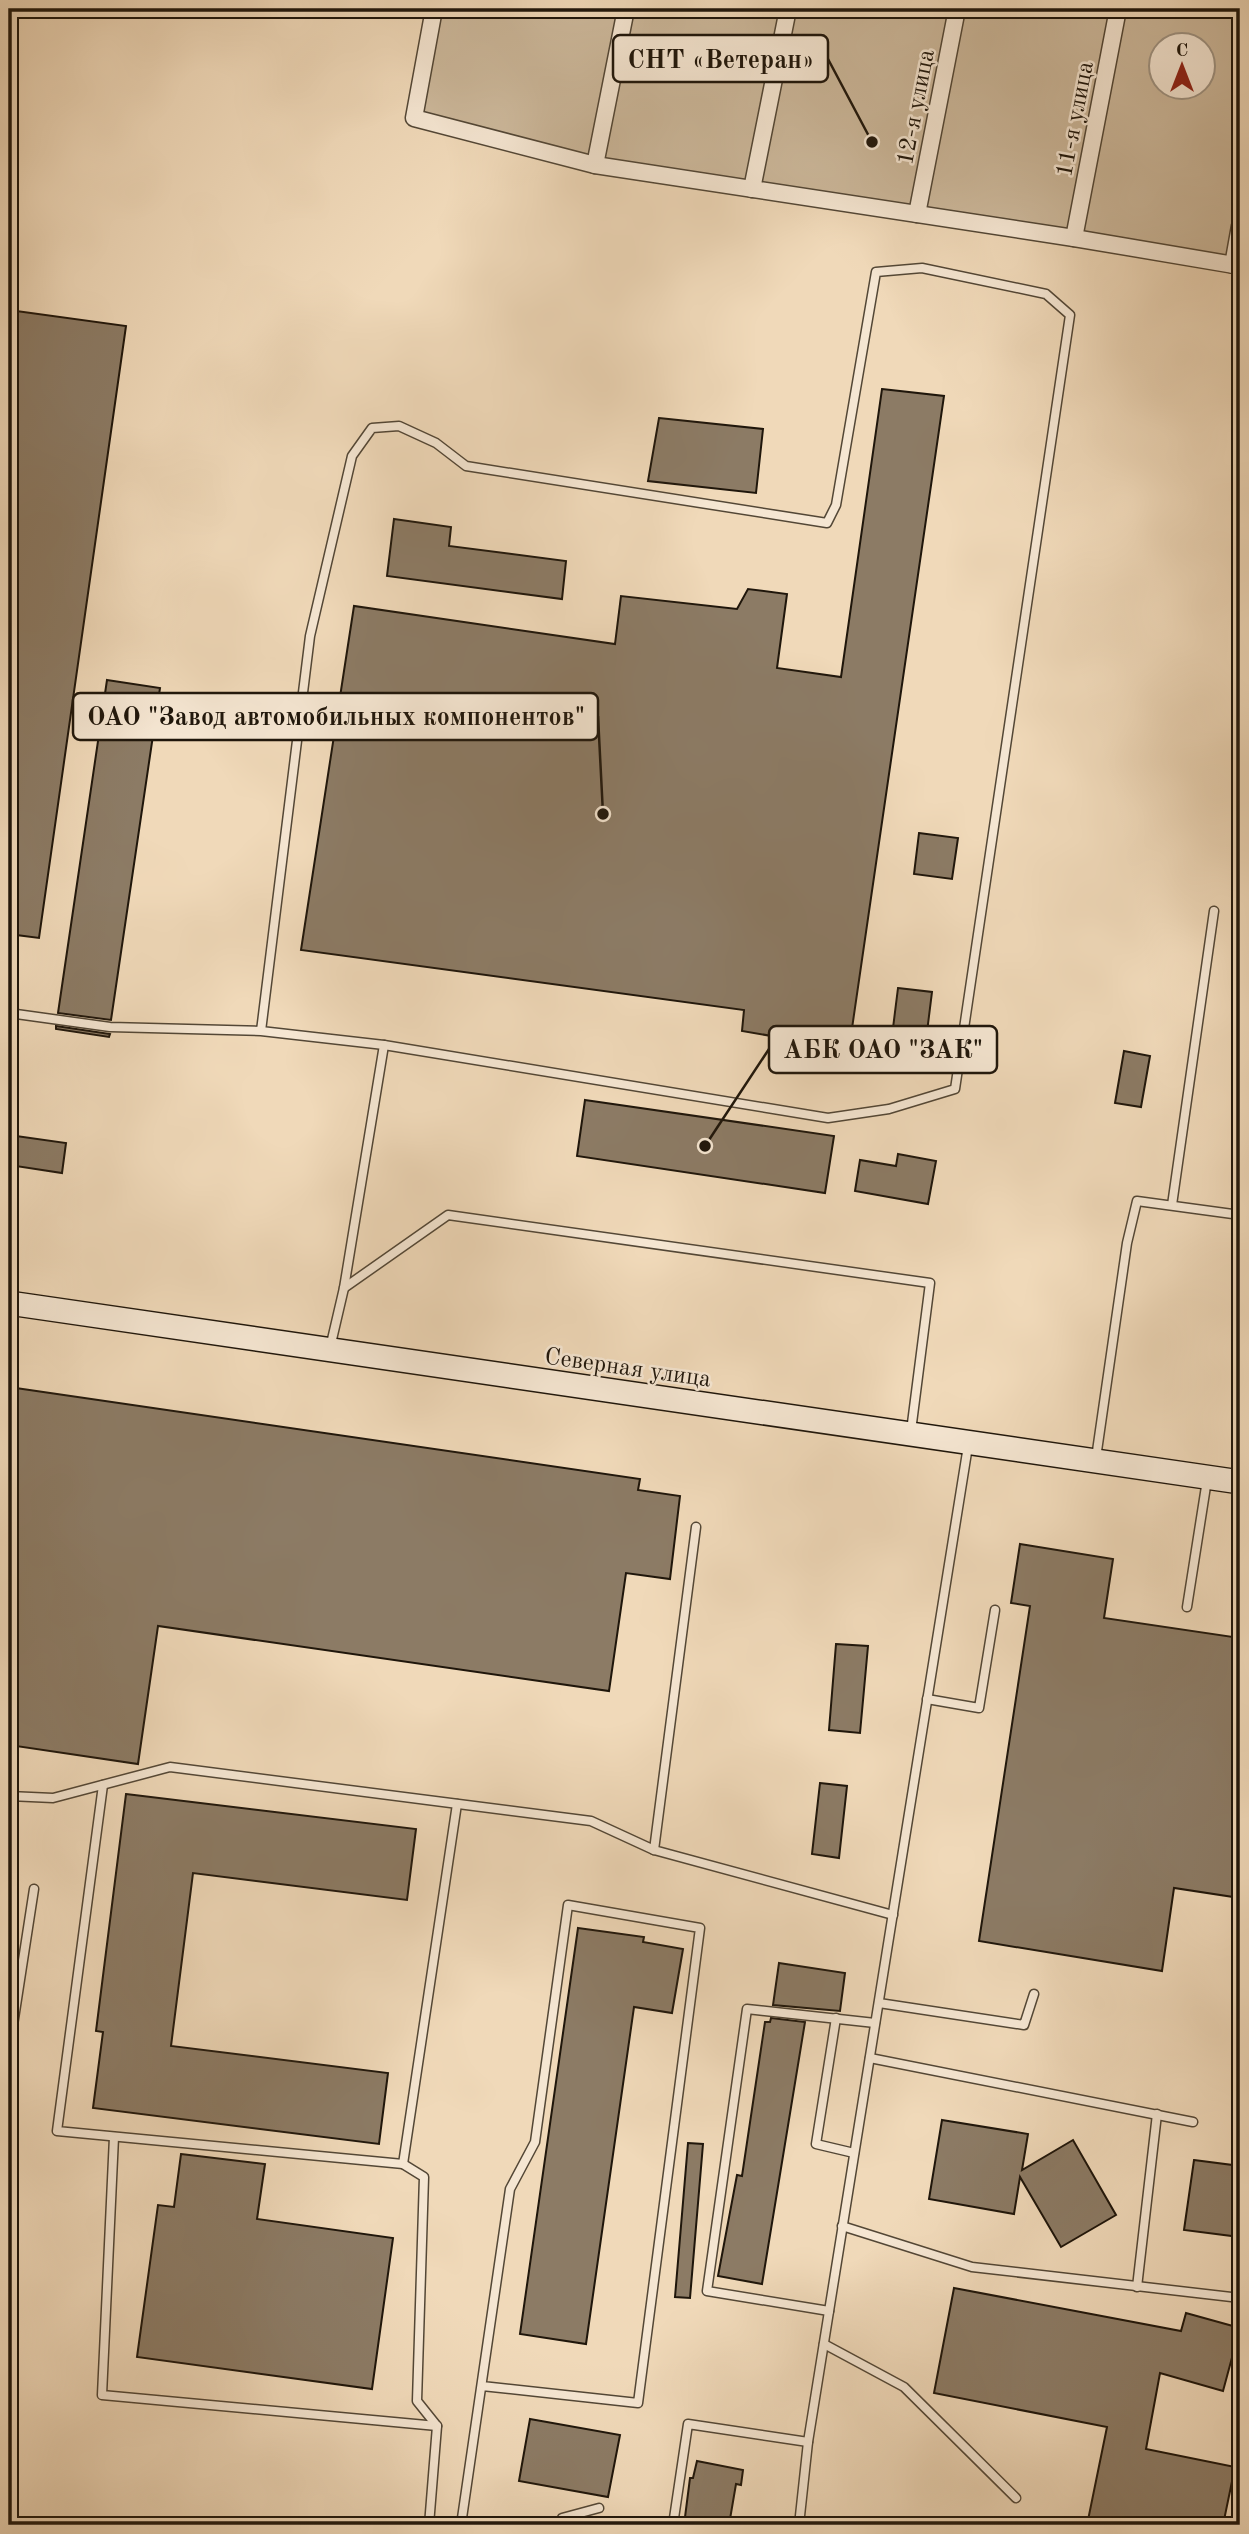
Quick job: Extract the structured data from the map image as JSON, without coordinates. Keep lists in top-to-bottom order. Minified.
{"streets":{"main road":["Северная улица"],"street":["12-я улица","11-я улица"]},"places":["СНТ «Ветеран»","ОАО \"Завод автомобильных компонентов\"","АБК ОАО \"ЗАК\""],"north":"top"}
